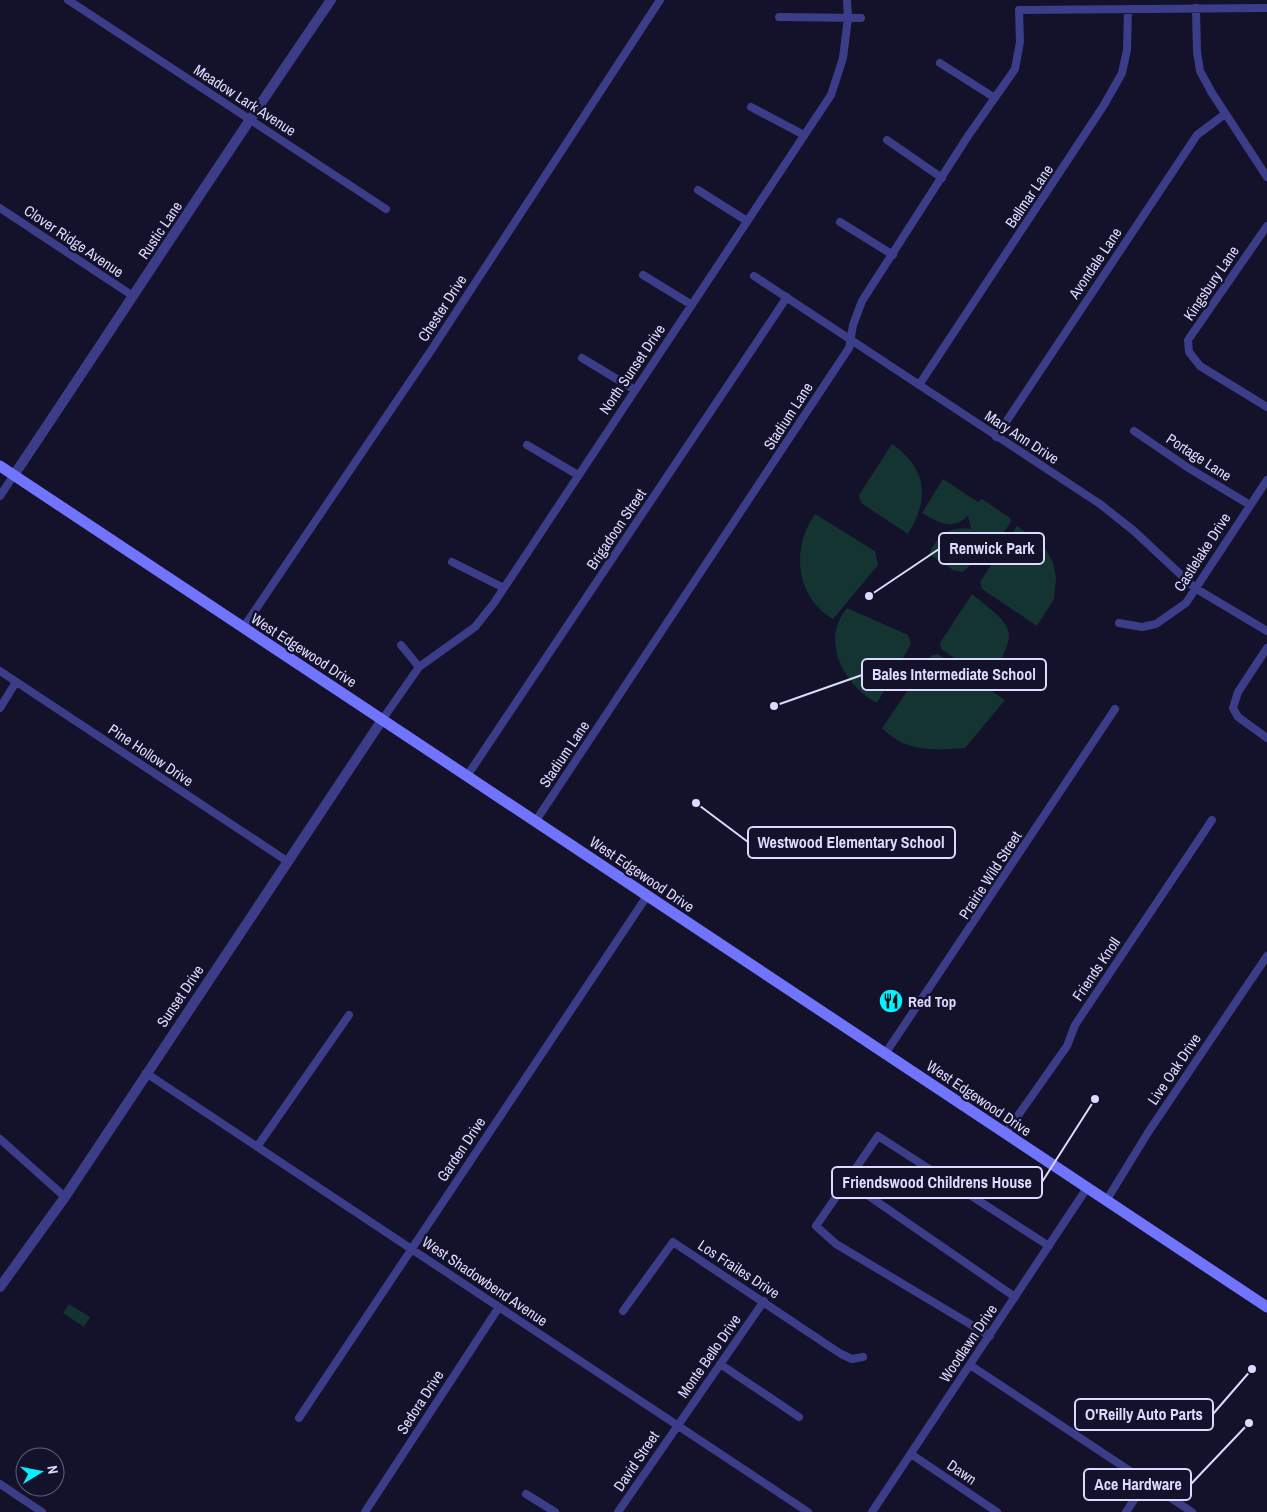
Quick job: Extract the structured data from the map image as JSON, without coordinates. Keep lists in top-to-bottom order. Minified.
{"streets":{"main road":["West Edgewood Drive"],"street":["Meadow Lark Avenue","Bellmar Lane","Rustic Lane","Clover Ridge Avenue","Avondale Lane","Kingsbury Lane","Chester Drive","North Sunset Drive","Stadium Lane","Mary Ann Drive","Portage Lane","Brigadoon Street","Castlelake Drive","Pine Hollow Drive","Prairie Wild Street","Friends Knoll","Sunset Drive","Live Oak Drive","Garden Drive","Los Frailes Drive","West Shadowbend Avenue","Woodlawn Drive","Monte Bello Drive","Sedora Drive","David Street","Dawn"]},"crossings":[["Meadow Lark Avenue","Rustic Lane"],["Bellmar Lane","Stadium Lane"],["Bellmar Lane","Mary Ann Drive"],["Rustic Lane","Clover Ridge Avenue"],["Rustic Lane","West Edgewood Drive"],["Avondale Lane","Mary Ann Drive"],["Chester Drive","West Edgewood Drive"],["North Sunset Drive","West Edgewood Drive"],["North Sunset Drive","Sunset Drive"],["Stadium Lane","Mary Ann Drive"],["Stadium Lane","West Edgewood Drive"],["Mary Ann Drive","Brigadoon Street"],["Mary Ann Drive","Castlelake Drive"],["Portage Lane","Castlelake Drive"],["Brigadoon Street","West Edgewood Drive"],["West Edgewood Drive","Prairie Wild Street"],["West Edgewood Drive","Friends Knoll"],["West Edgewood Drive","Sunset Drive"],["West Edgewood Drive","Live Oak Drive"],["West Edgewood Drive","Garden Drive"],["West Edgewood Drive","Woodlawn Drive"],["Pine Hollow Drive","Sunset Drive"],["Sunset Drive","West Shadowbend Avenue"],["Garden Drive","West Shadowbend Avenue"],["Los Frailes Drive","Monte Bello Drive"],["West Shadowbend Avenue","Monte Bello Drive"],["West Shadowbend Avenue","Sedora Drive"],["West Shadowbend Avenue","David Street"],["Woodlawn Drive","Dawn"],["Monte Bello Drive","David Street"]],"places":{"other":["Renwick Park","Bales Intermediate School","Westwood Elementary School","Friendswood Childrens House","O'Reilly Auto Parts","Ace Hardware"],"restaurant":["Red Top"]},"north":"right"}
